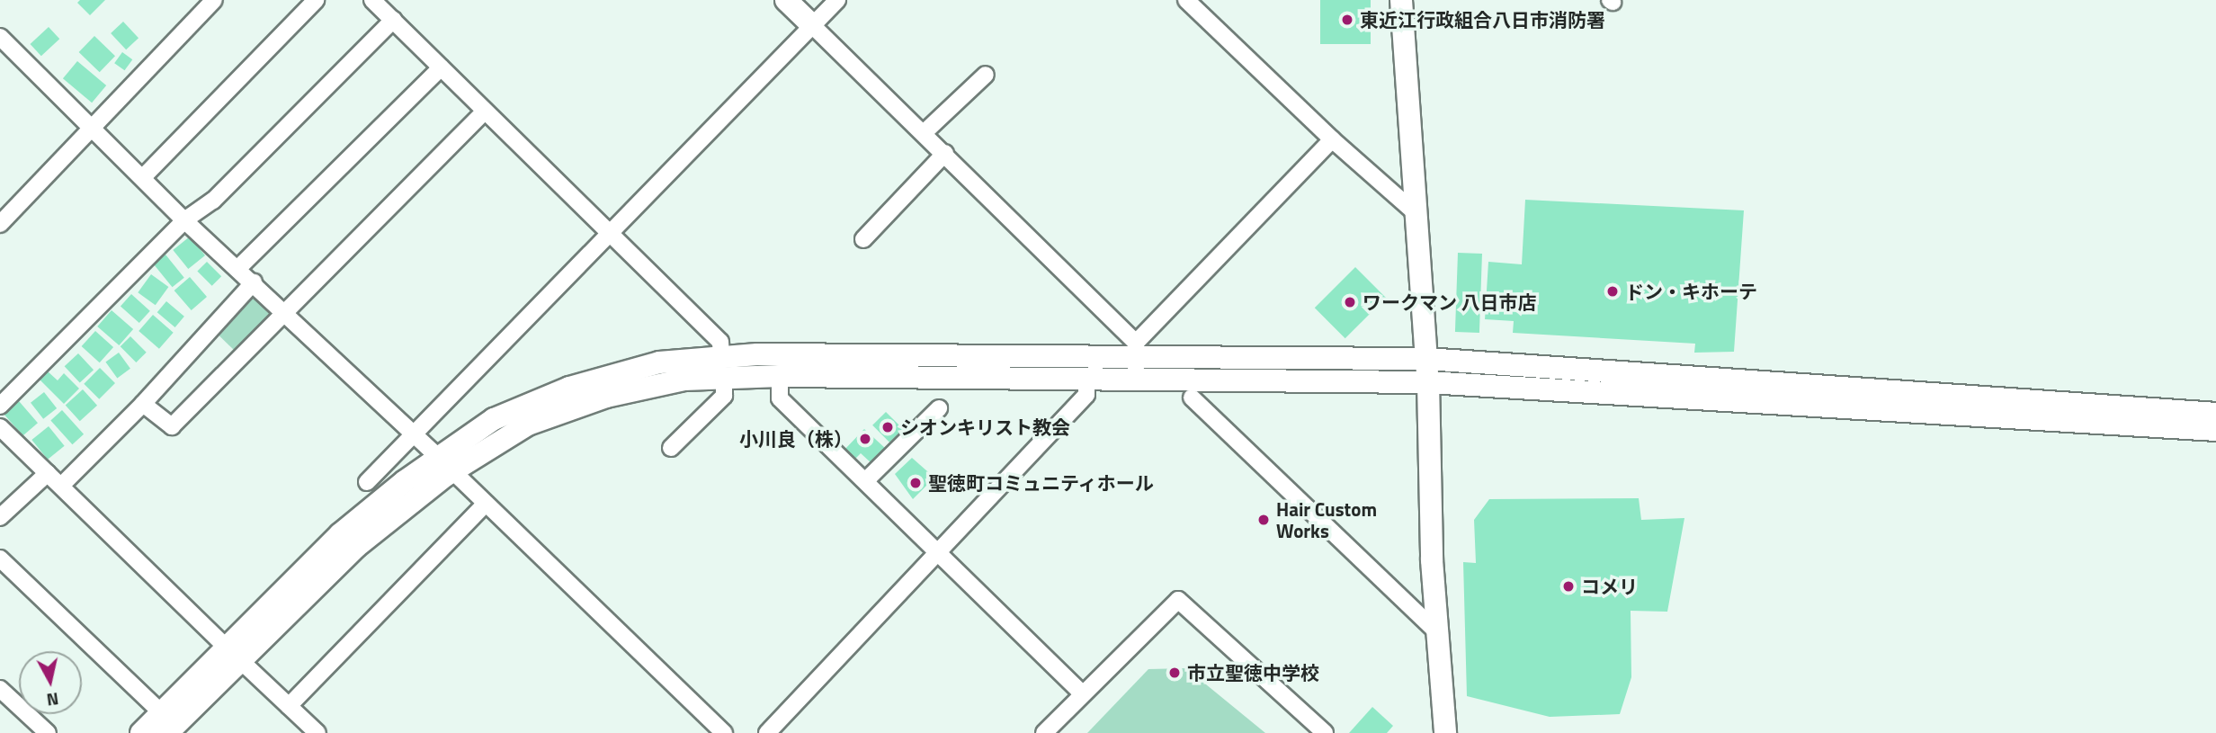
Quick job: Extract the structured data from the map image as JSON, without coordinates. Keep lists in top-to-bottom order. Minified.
{"places":["東近江行政組合八日市消防署","ドン・キホーテ","ワークマン 八日市店","シオンキリスト教会","小川良（株）","聖徳町コミュニティホール","Hair Custom Works","コメリ","市立聖徳中学校"],"north":"bottom"}
